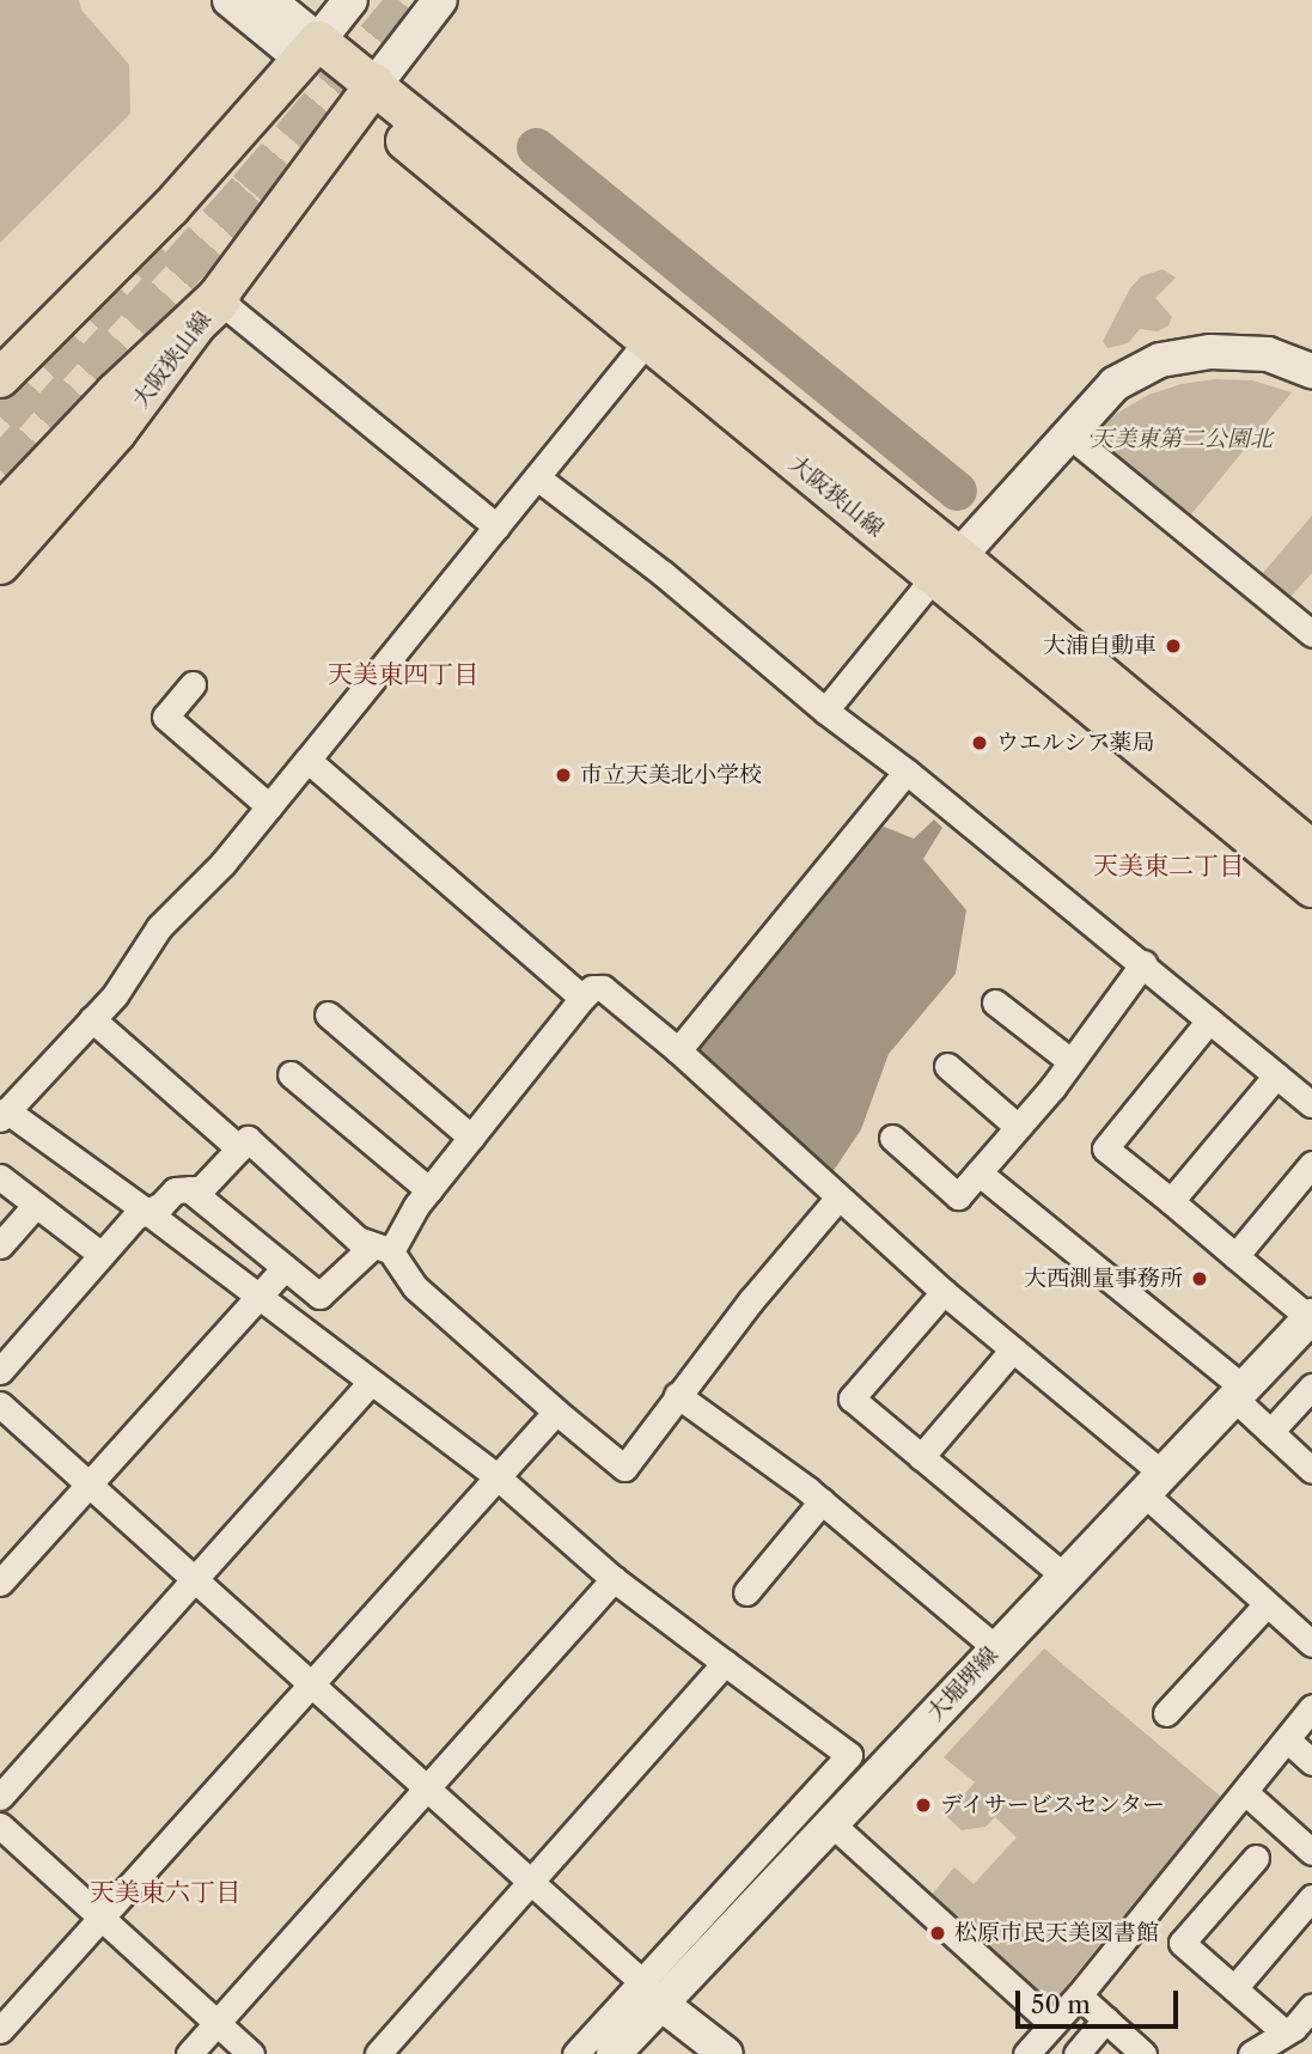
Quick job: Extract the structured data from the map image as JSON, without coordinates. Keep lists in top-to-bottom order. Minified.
{"streets":{"main road":["大阪狭山線","大堀堺線"]},"districts":["天美東四丁目","天美東二丁目","天美東六丁目"],"parks":["天美東第二公園北"],"places":["大浦自動車","ウエルシア薬局","市立天美北小学校","大西測量事務所","デイサービスセンター","松原市民天美図書館"],"scale_bar":"50 m"}
